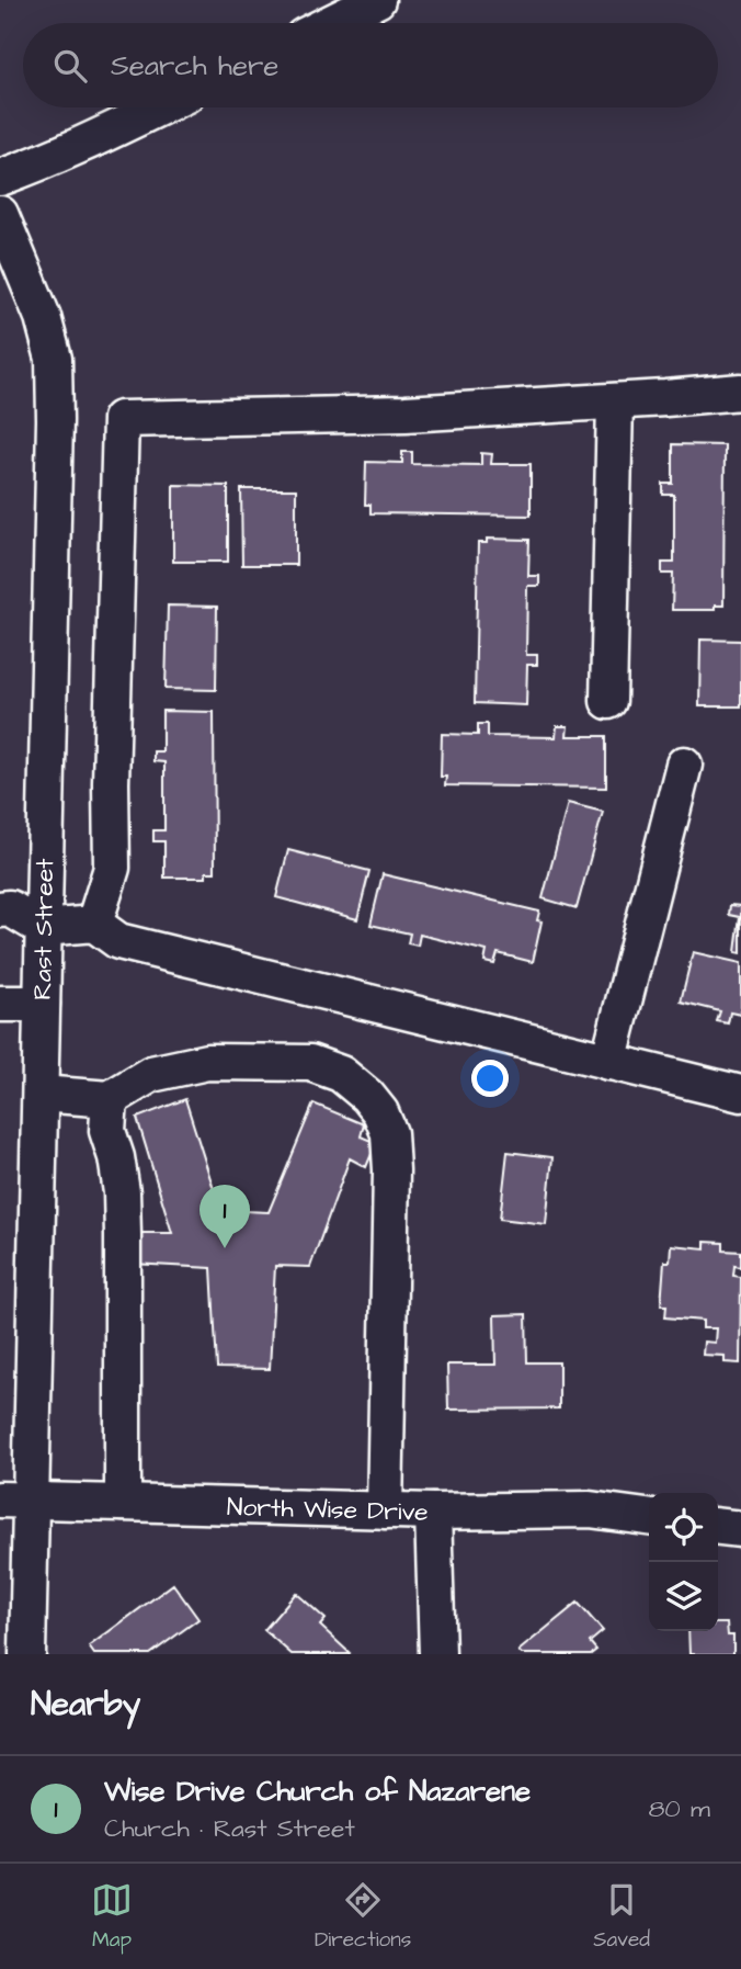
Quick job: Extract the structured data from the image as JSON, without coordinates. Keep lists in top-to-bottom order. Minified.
{"streets":{"street":["Rast Street","North Wise Drive"]},"crossings":[["Rast Street","North Wise Drive"]],"page":{"search":"Search here","pins":"1","heading":"Nearby","list":[{"mark":"1","name":"Wise Drive Church of Nazarene","note":"Church · Rast Street","value":"80 m"}],"nav":["Map","Directions","Saved"]}}
